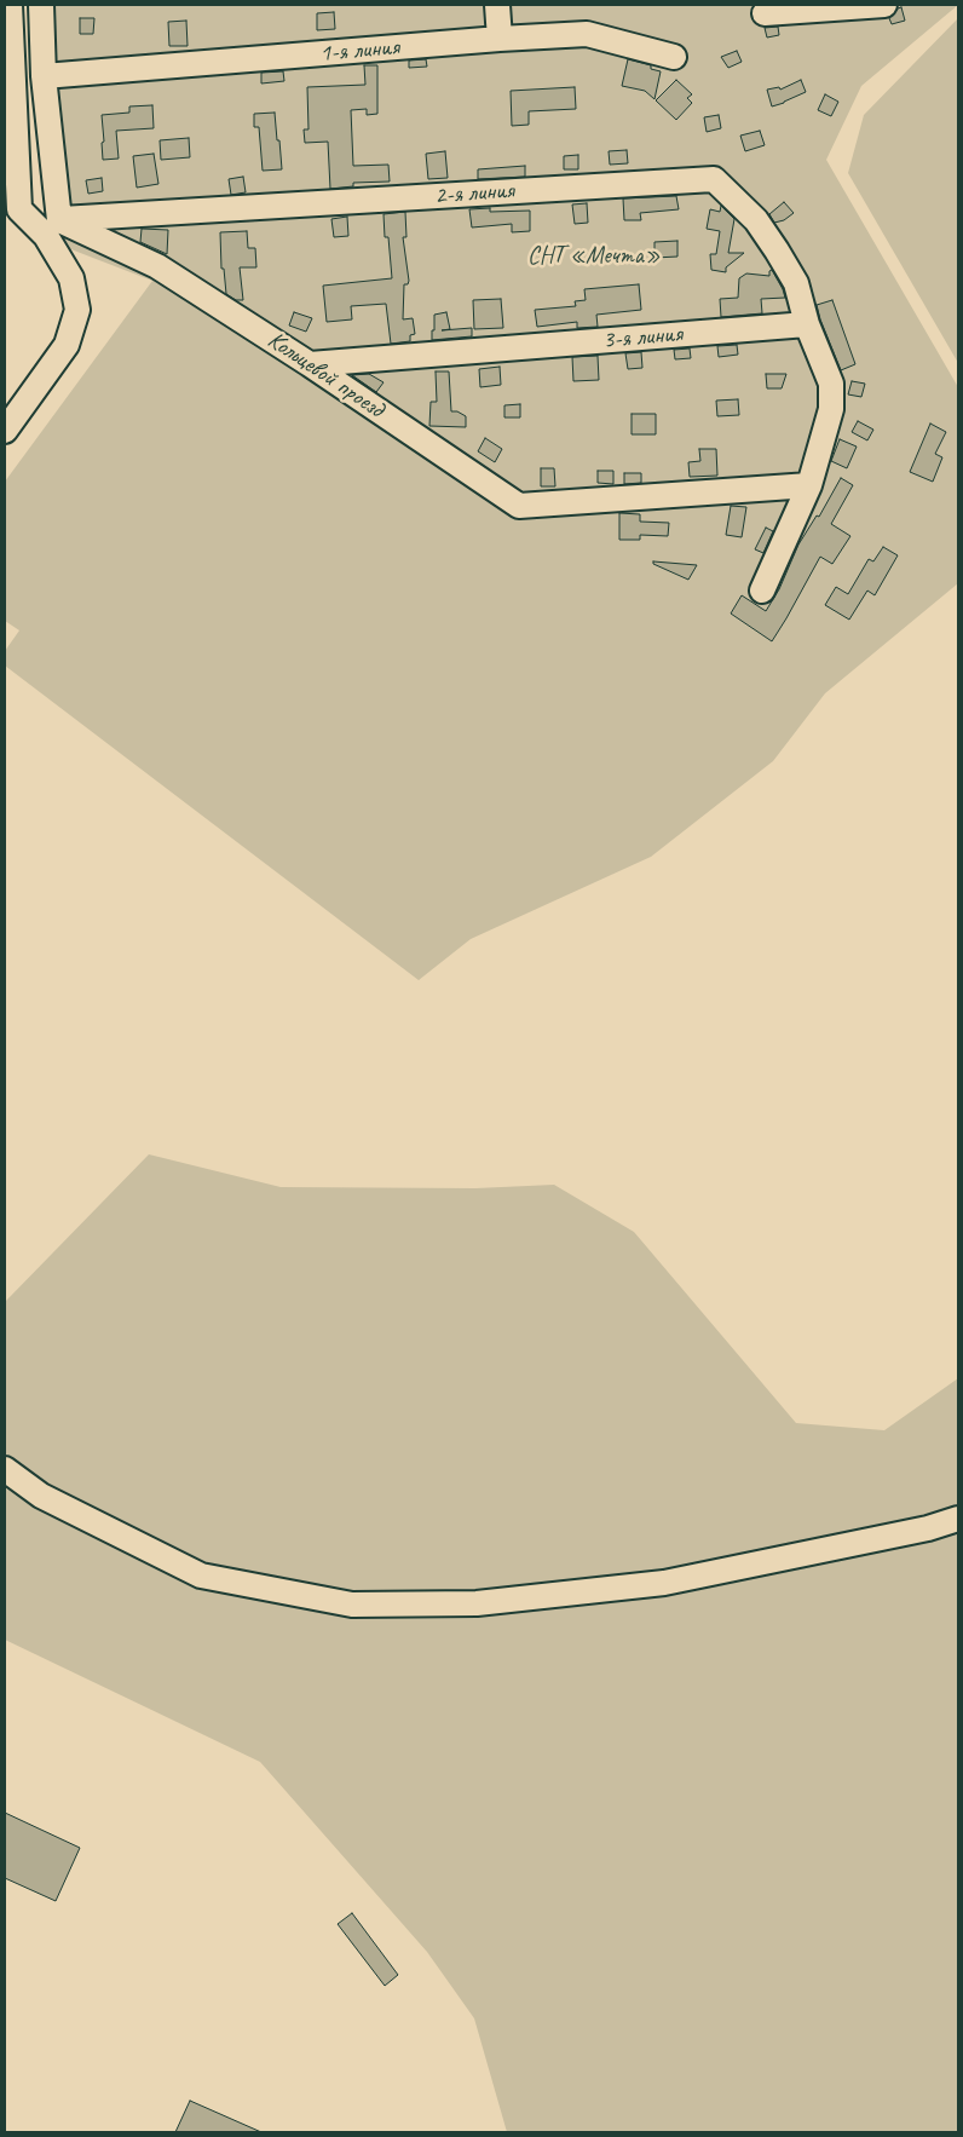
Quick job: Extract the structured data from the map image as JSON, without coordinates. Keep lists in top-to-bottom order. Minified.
{"streets":{"street":["1-я линия","2-я линия","3-я линия","Кольцевой проезд"]},"crossings":[["2-я линия","3-я линия"],["2-я линия","Кольцевой проезд"],["3-я линия","Кольцевой проезд"]],"parks":["СНТ «Мечта»"]}
